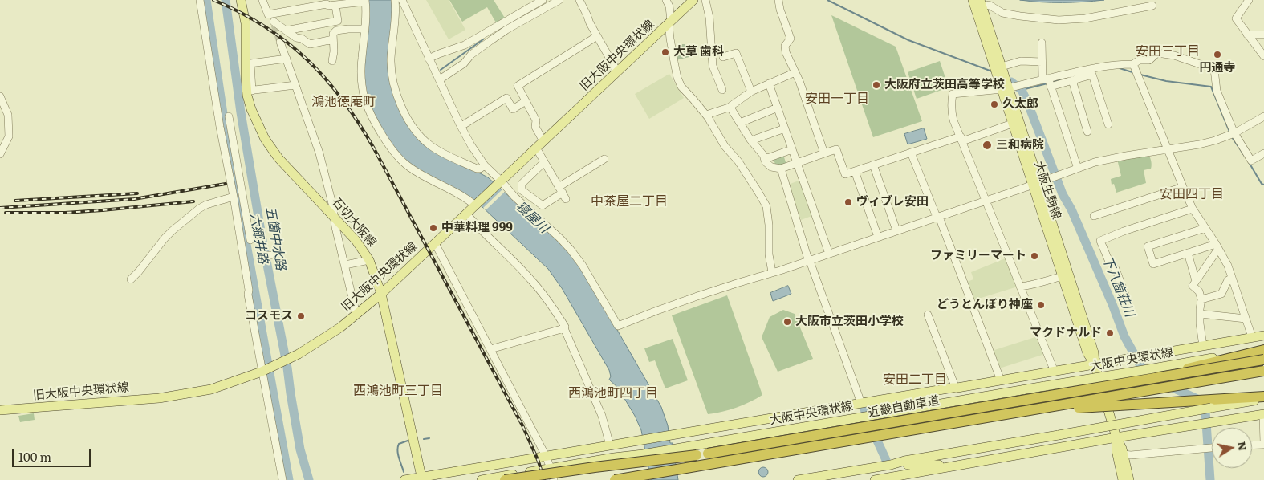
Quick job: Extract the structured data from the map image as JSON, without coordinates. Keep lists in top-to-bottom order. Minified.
{"streets":{"highway":["近畿自動車道"],"main road":["旧大阪中央環状線","大阪生駒線","石切大阪線","大阪中央環状線"]},"crossings":[["旧大阪中央環状線","石切大阪線"]],"districts":["安田三丁目","安田一丁目","鴻池徳庵町","安田四丁目","中茶屋二丁目","安田二丁目","西鴻池町三丁目","西鴻池町四丁目"],"water":["寝屋川","六郷井路","五箇中水路","下八箇荘川"],"places":["大草 歯科","円通寺","大阪府立茨田高等学校","久太郎","三和病院","ヴィブレ安田","中華料理 999","ファミリーマート","どうとんぼり神座","コスモス","大阪市立茨田小学校","マクドナルド"],"scale_bar":"100 m","north":"right"}
